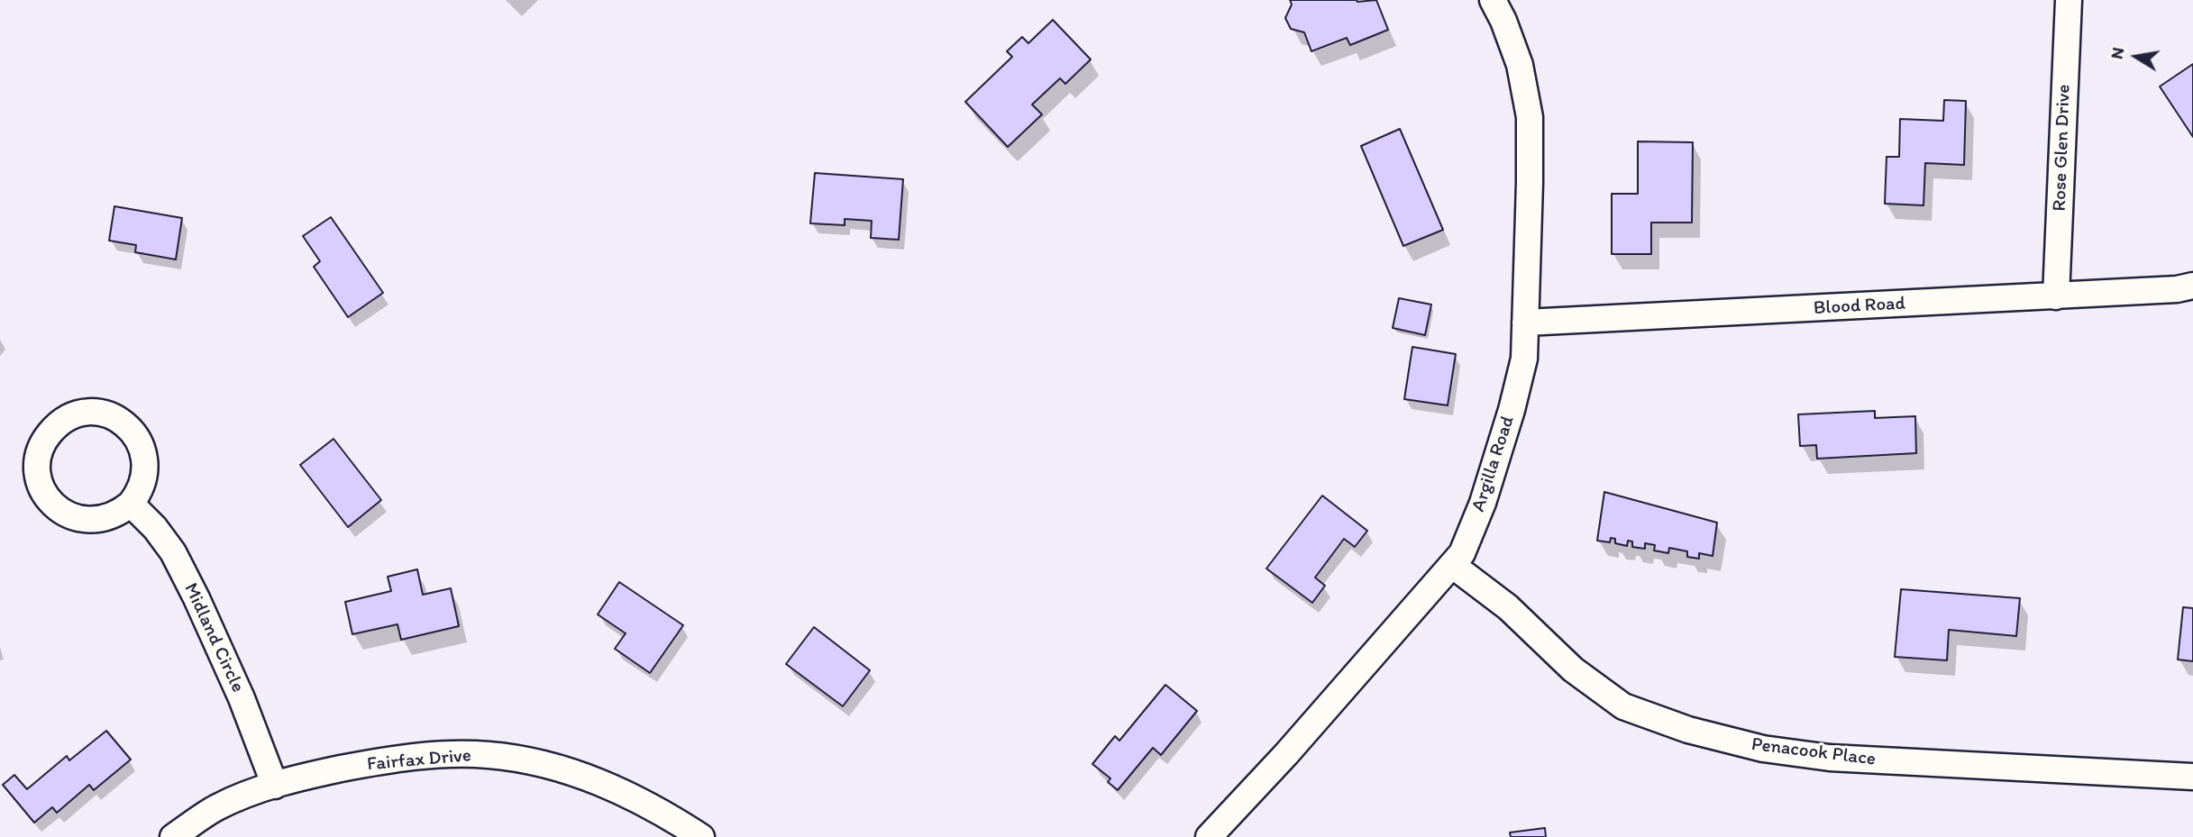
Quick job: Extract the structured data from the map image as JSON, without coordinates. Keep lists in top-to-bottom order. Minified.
{"streets":{"street":["Rose Glen Drive","Blood Road","Argilla Road","Midland Circle","Penacook Place","Fairfax Drive"]},"crossings":[["Rose Glen Drive","Blood Road"],["Blood Road","Argilla Road"],["Argilla Road","Penacook Place"],["Midland Circle","Fairfax Drive"]],"north":"left"}
